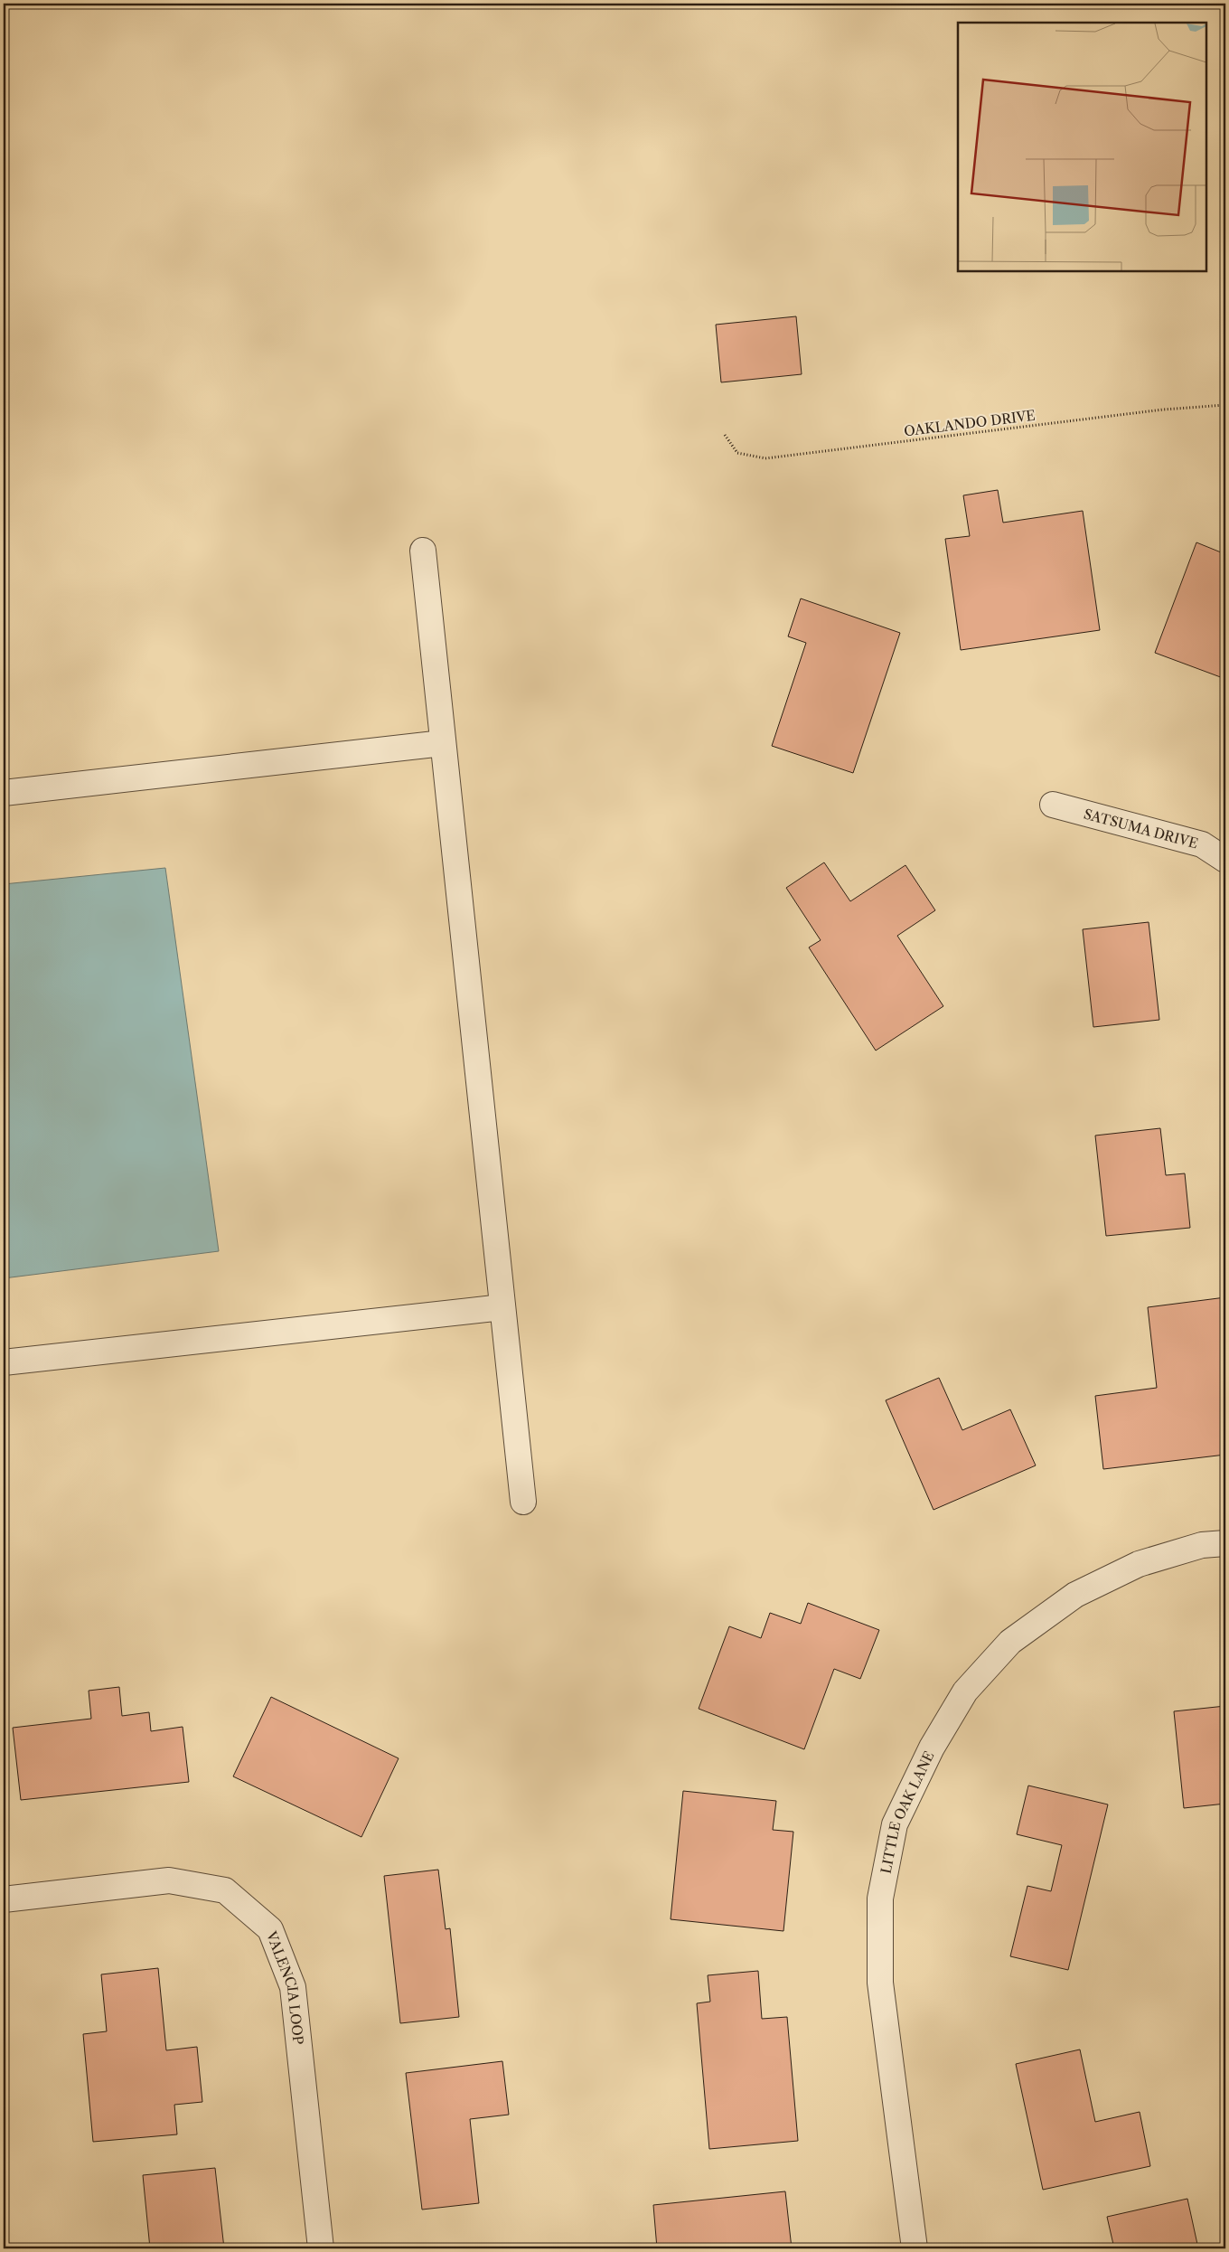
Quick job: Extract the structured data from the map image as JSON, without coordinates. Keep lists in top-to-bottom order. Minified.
{"streets":{"street":["SATSUMA DRIVE","LITTLE OAK LANE","VALENCIA LOOP"],"path":["OAKLANDO DRIVE"]}}
